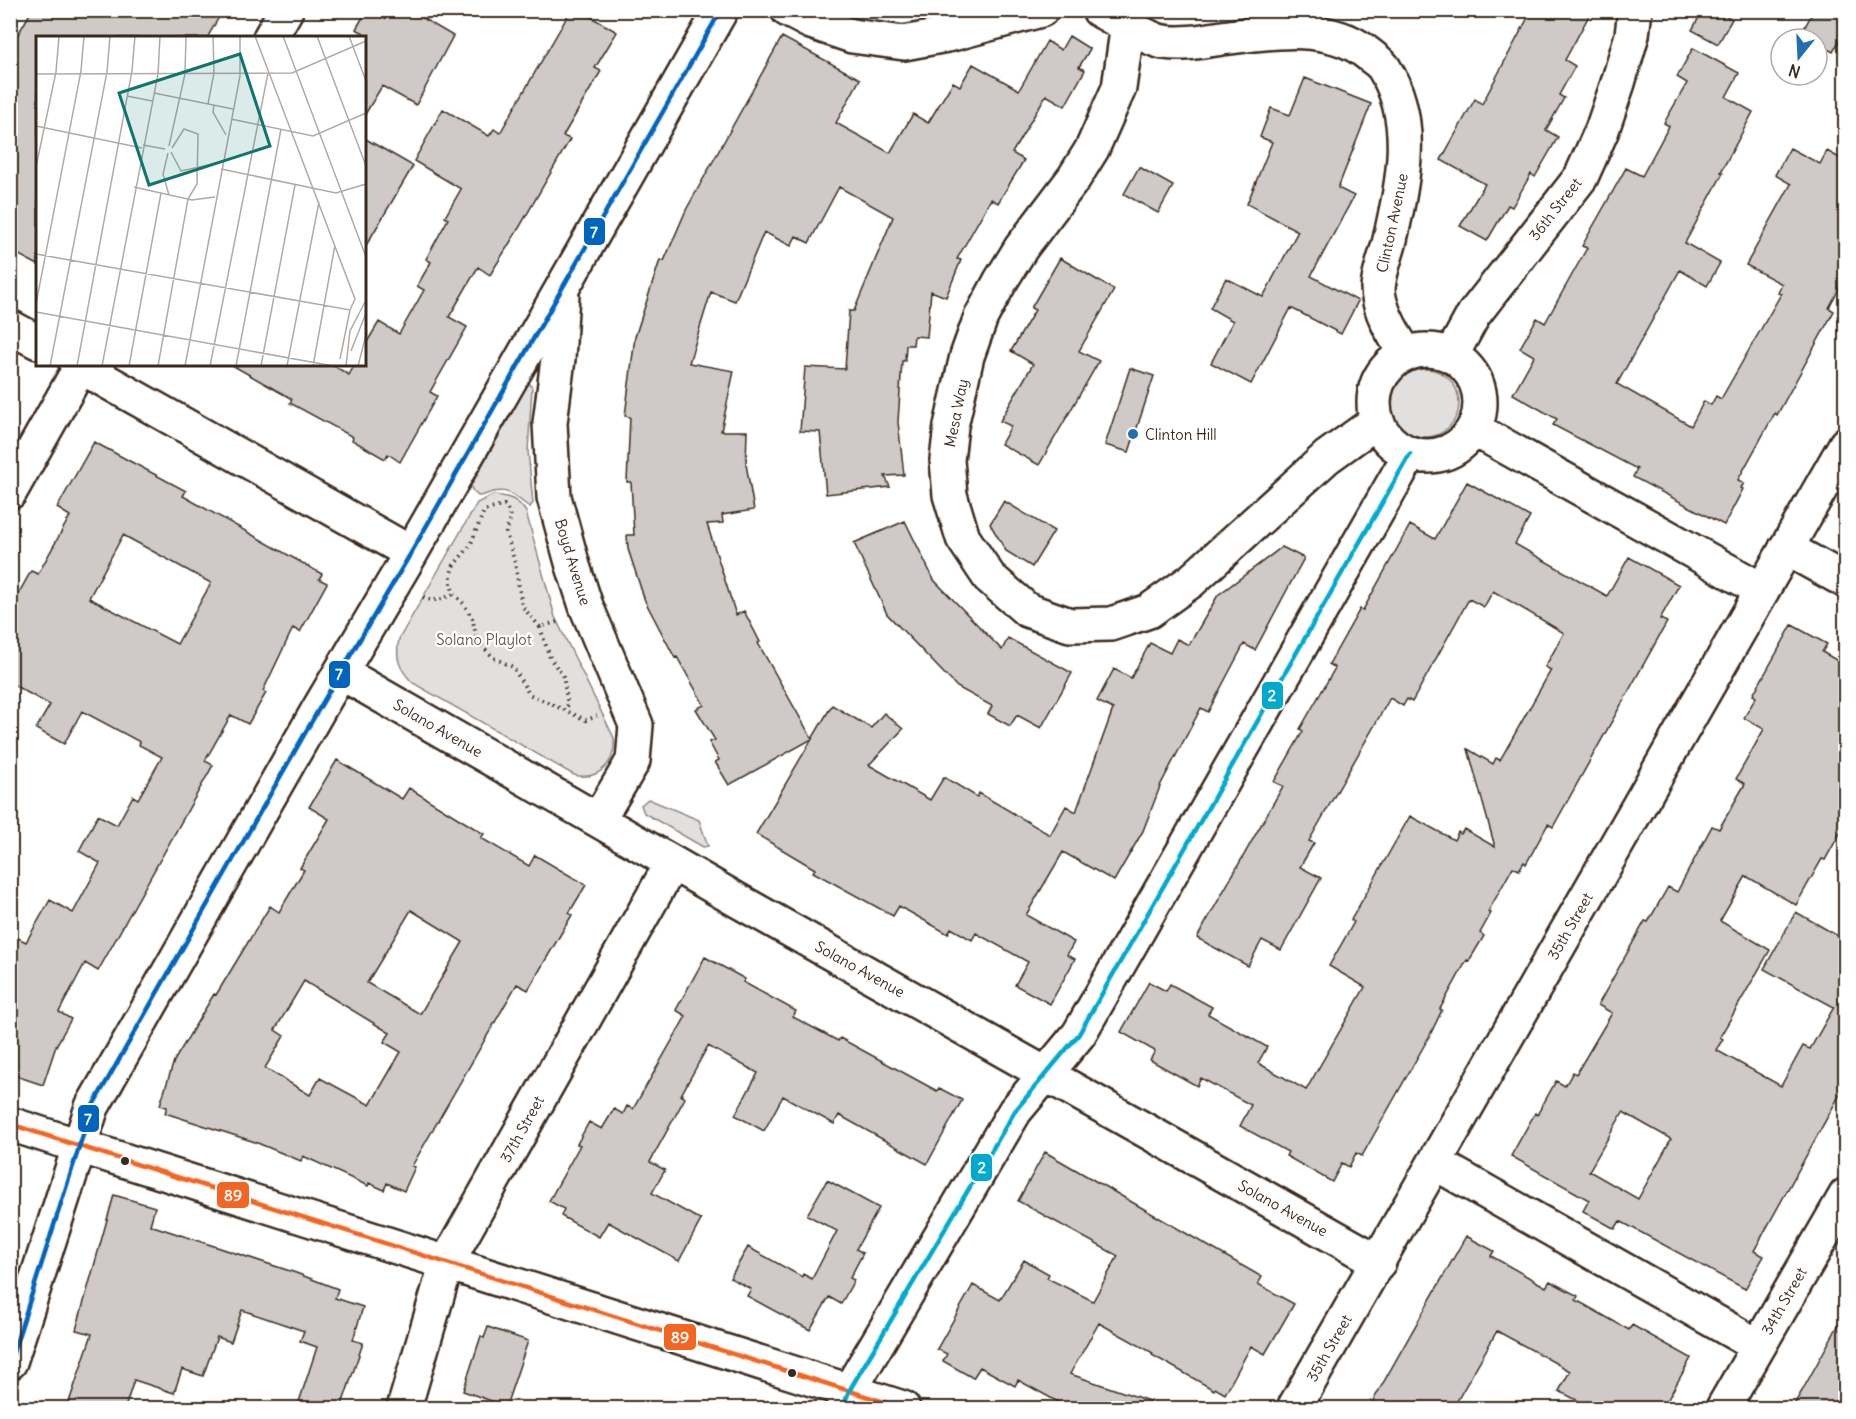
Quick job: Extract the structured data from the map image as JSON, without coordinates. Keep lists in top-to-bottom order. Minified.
{"streets":{"street":["36th Street","Clinton Avenue","Mesa Way","Boyd Avenue","Solano Avenue","35th Street","37th Street","34th Street"]},"crossings":[["36th Street","Clinton Avenue"],["36th Street","Mesa Way"],["Clinton Avenue","Mesa Way"],["Boyd Avenue","Solano Avenue"],["Solano Avenue","35th Street"],["Solano Avenue","37th Street"]],"parks":["Solano Playlot"],"places":["Clinton Hill"],"lines":["transit line 7","transit line 2","transit line 89"],"north":"bottom"}
